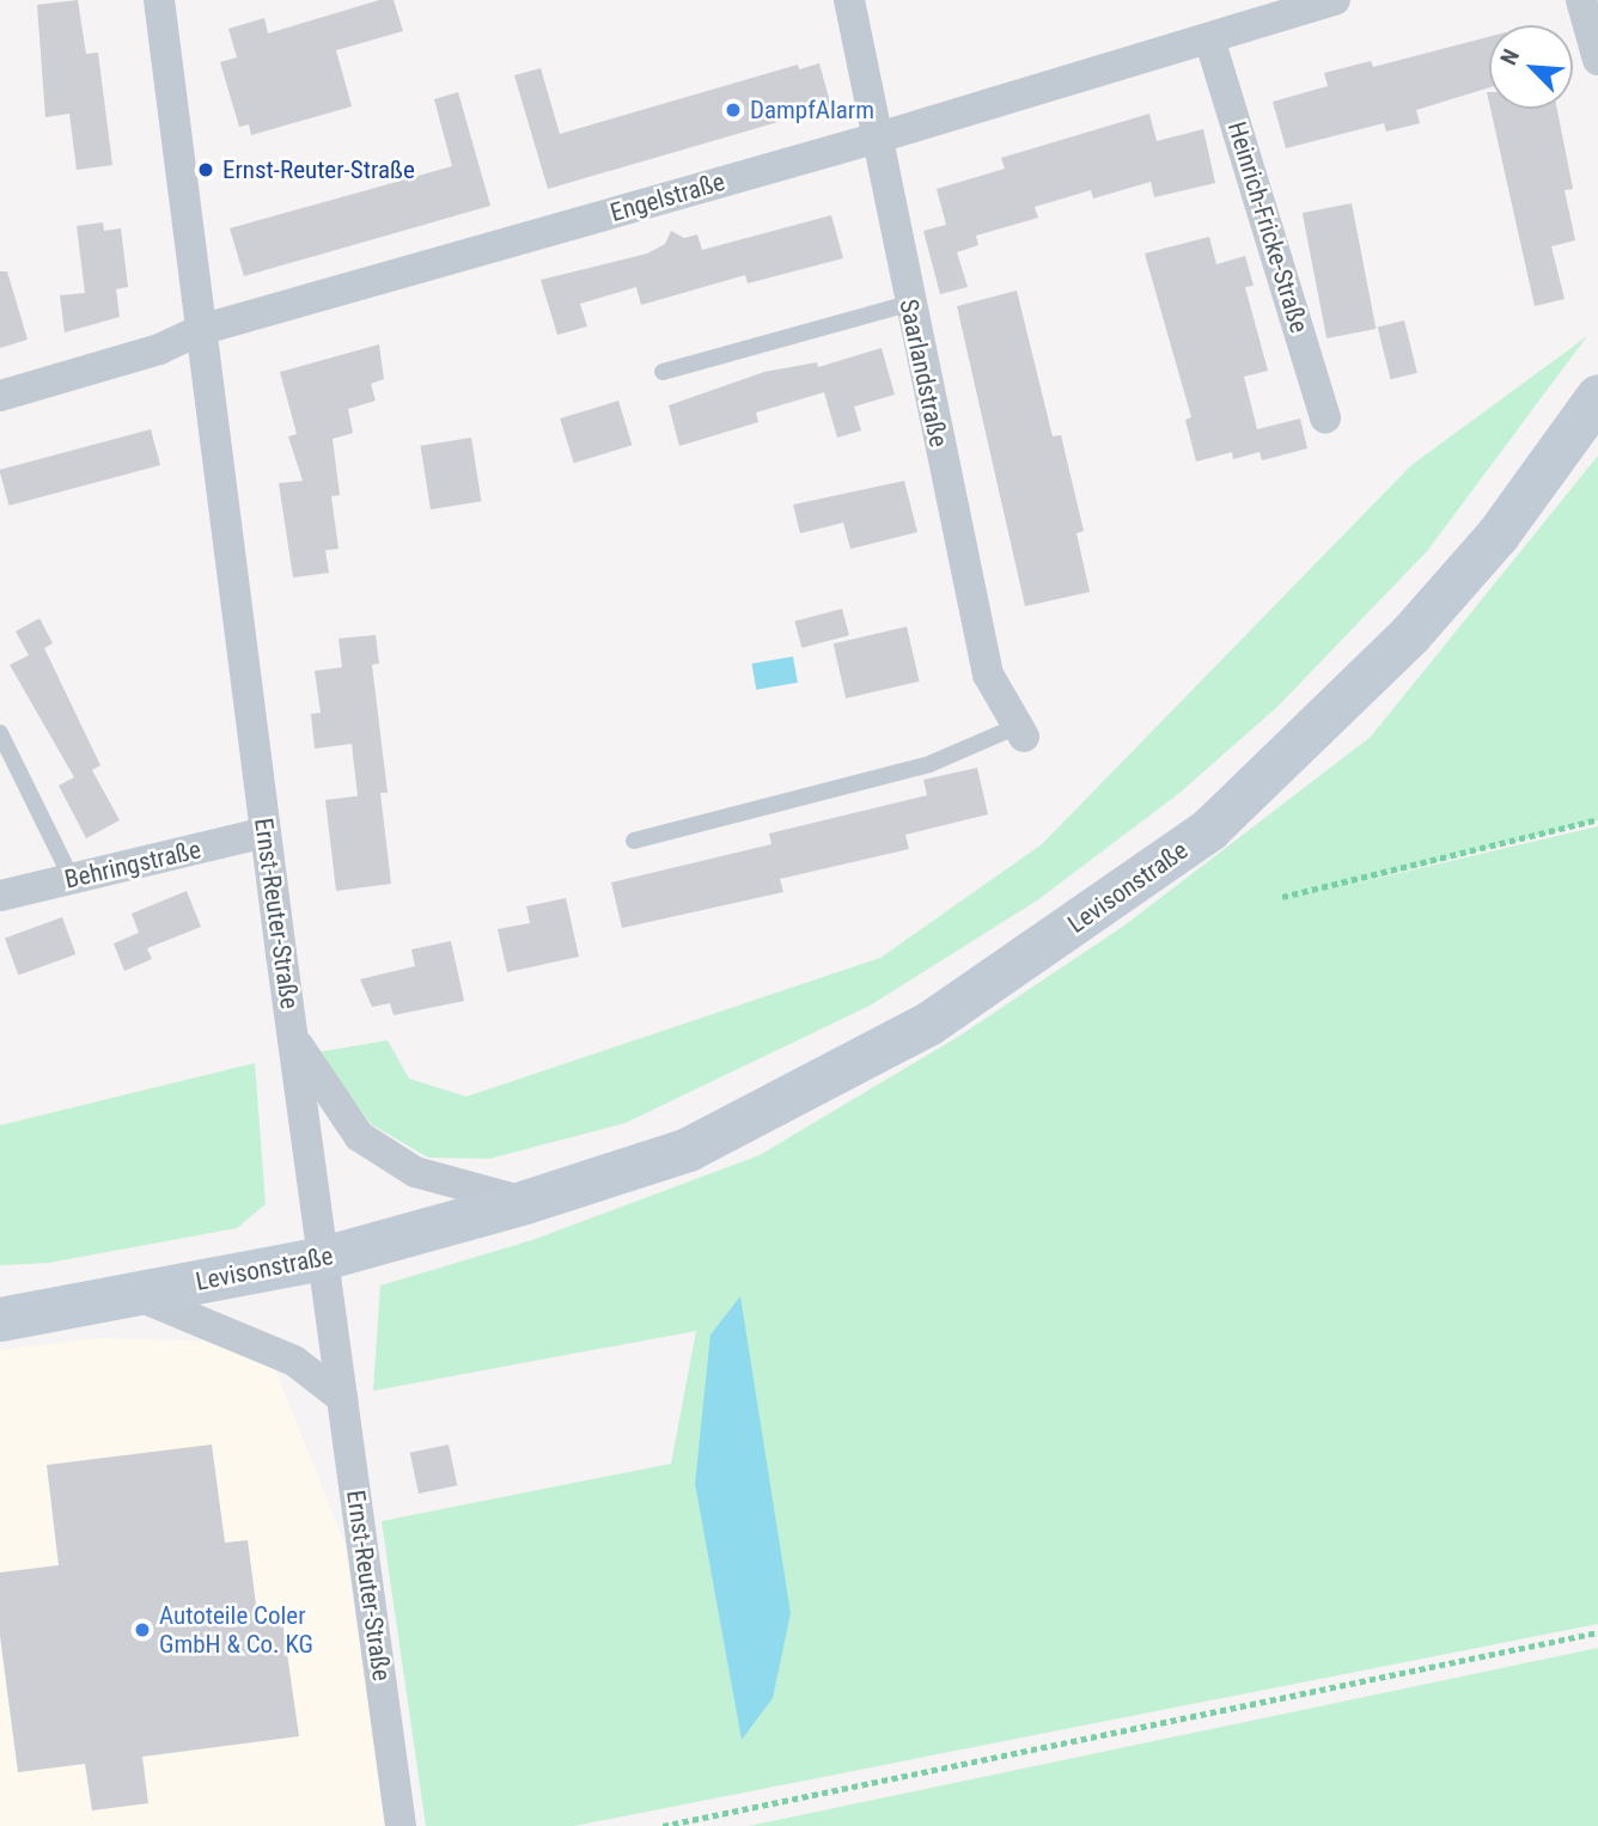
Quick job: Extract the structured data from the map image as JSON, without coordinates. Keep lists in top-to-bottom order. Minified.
{"streets":{"main road":["Levisonstraße"],"street":["Engelstraße","Heinrich-Fricke-Straße","Saarlandstraße","Behringstraße","Ernst-Reuter-Straße"]},"crossings":[["Engelstraße","Heinrich-Fricke-Straße"],["Engelstraße","Saarlandstraße"],["Engelstraße","Ernst-Reuter-Straße"],["Behringstraße","Ernst-Reuter-Straße"],["Levisonstraße","Ernst-Reuter-Straße"]],"places":["DampfAlarm","Ernst-Reuter-Straße","Autoteile Coler GmbH & Co. KG"],"north":"top left"}
